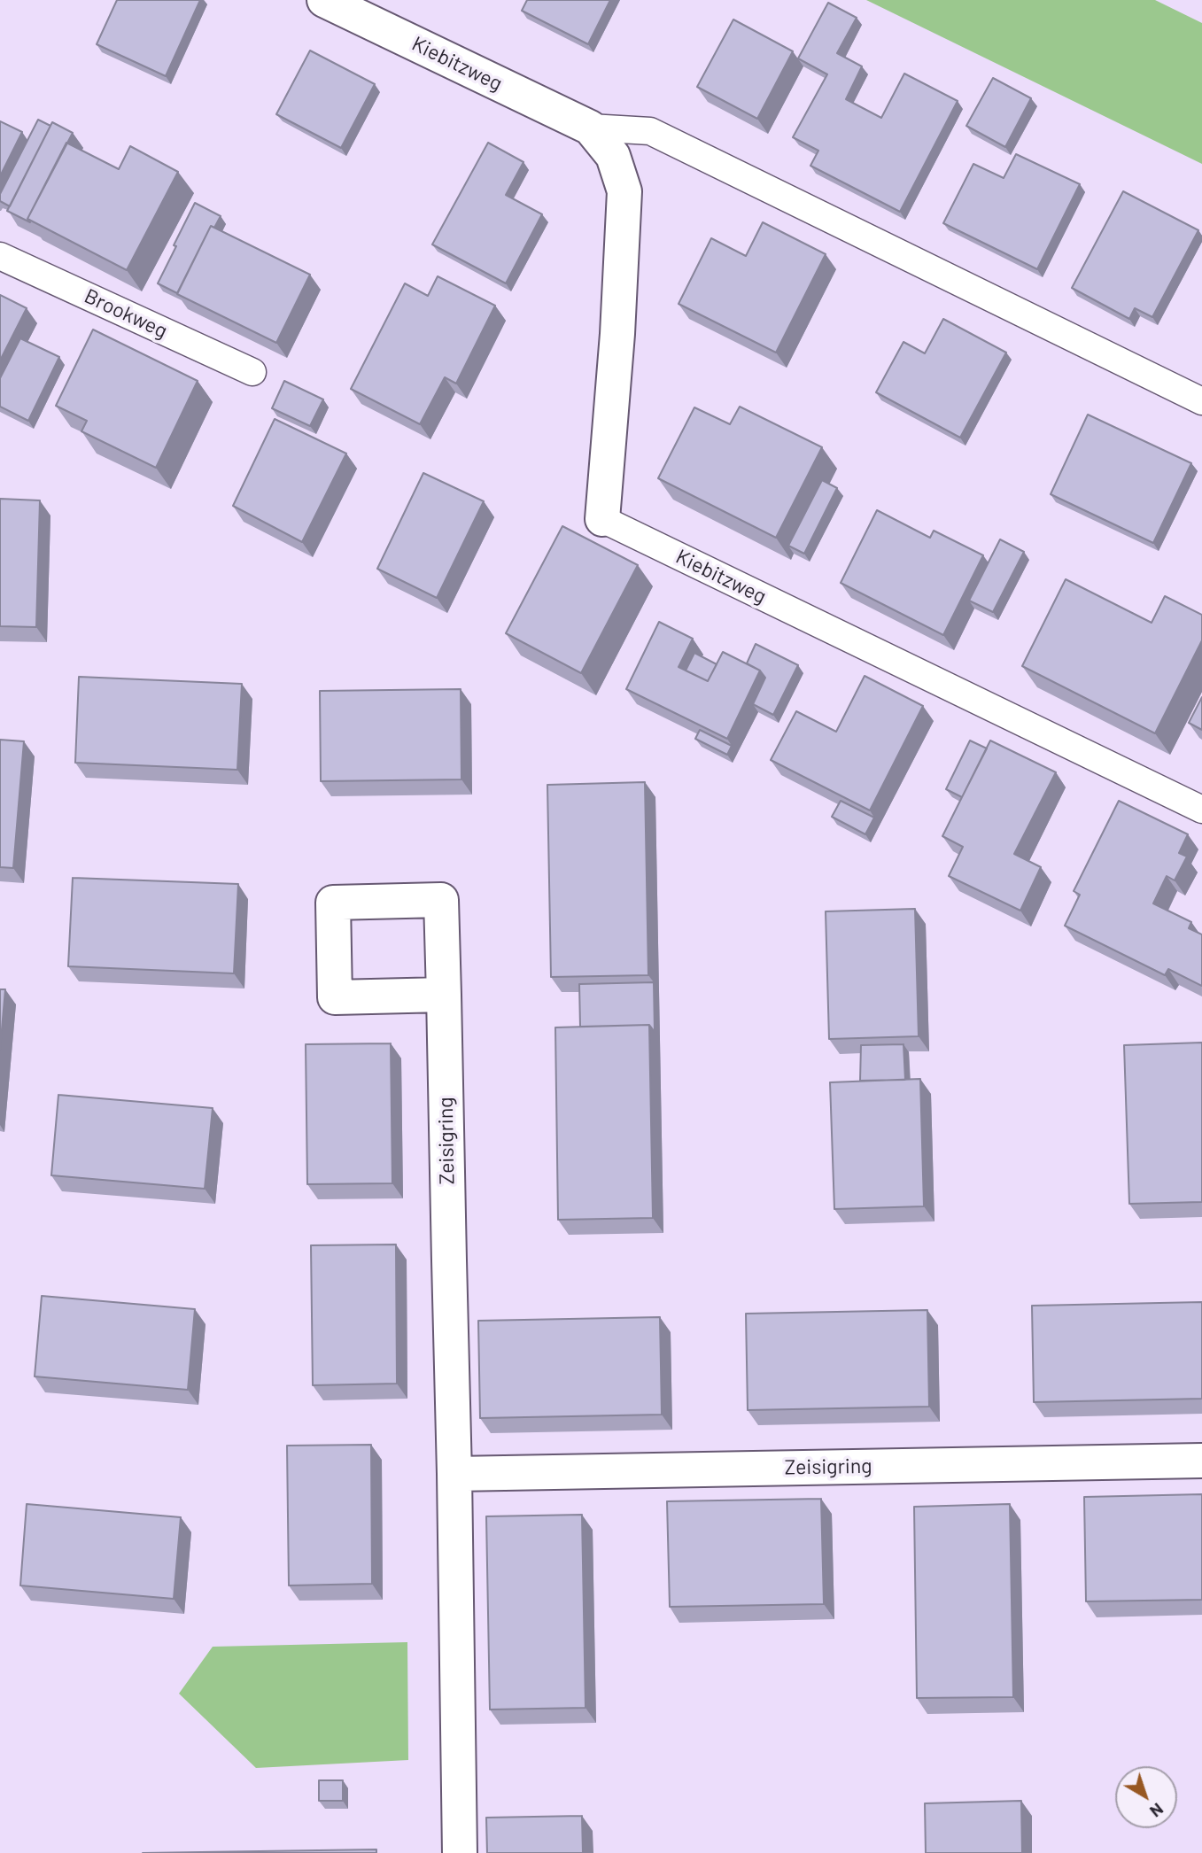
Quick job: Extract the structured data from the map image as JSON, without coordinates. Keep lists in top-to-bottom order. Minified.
{"streets":{"street":["Kiebitzweg","Zeisigring"],"lane":["Brookweg"]},"north":"bottom right"}
